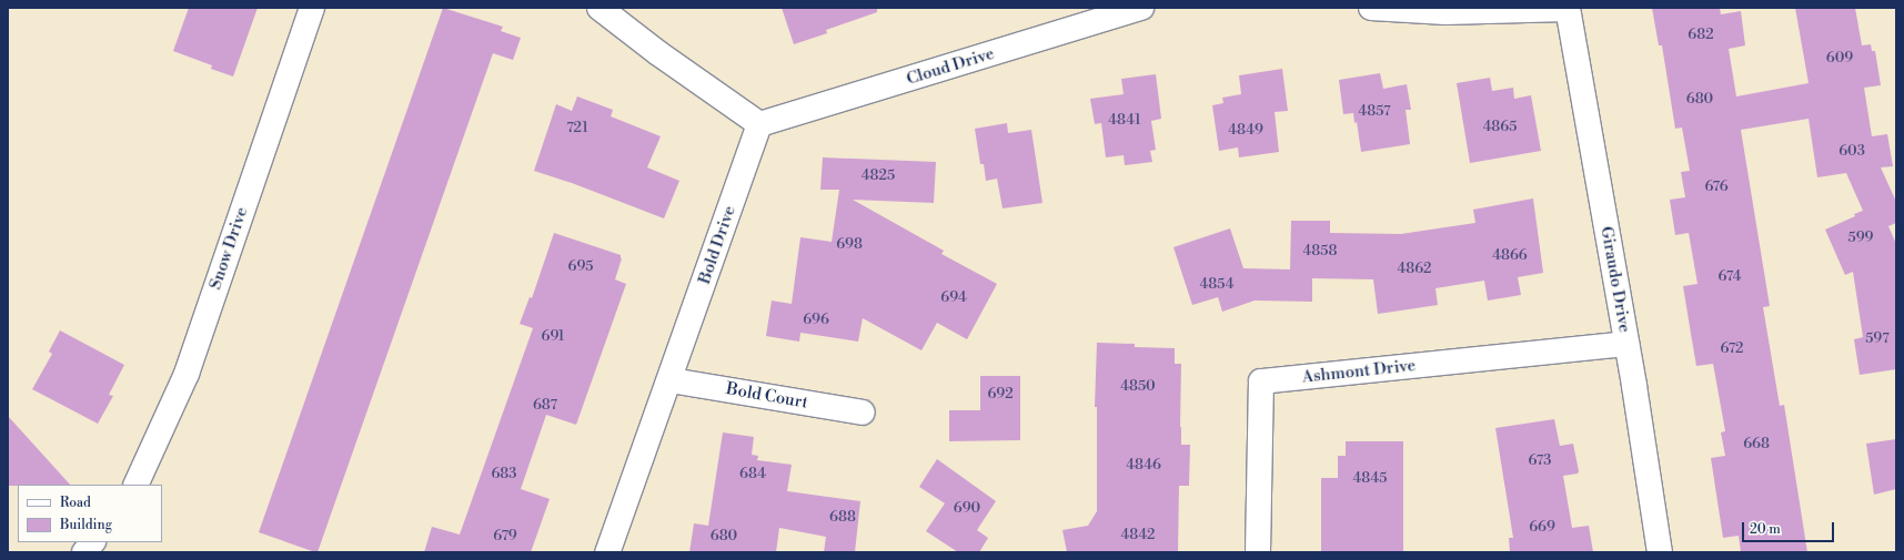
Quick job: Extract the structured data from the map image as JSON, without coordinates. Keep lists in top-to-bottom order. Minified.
{"streets":{"street":["Cloud Drive","Bold Drive","Snow Drive","Giraudo Drive","Ashmont Drive","Bold Court"]},"crossings":[["Cloud Drive","Bold Drive"],["Bold Drive","Bold Court"],["Giraudo Drive","Ashmont Drive"]],"house_numbers":["682","609","680","4857","4841","4865","721","4849","603","4825","676","599","698","4858","4866","695","4862","674","4854","694","696","691","597","672","4850","692","687","668","673","4846","683","684","4845","690","688","669","4842","679","680"],"legend":["Road","Building"],"scale_bar":"20 m"}
